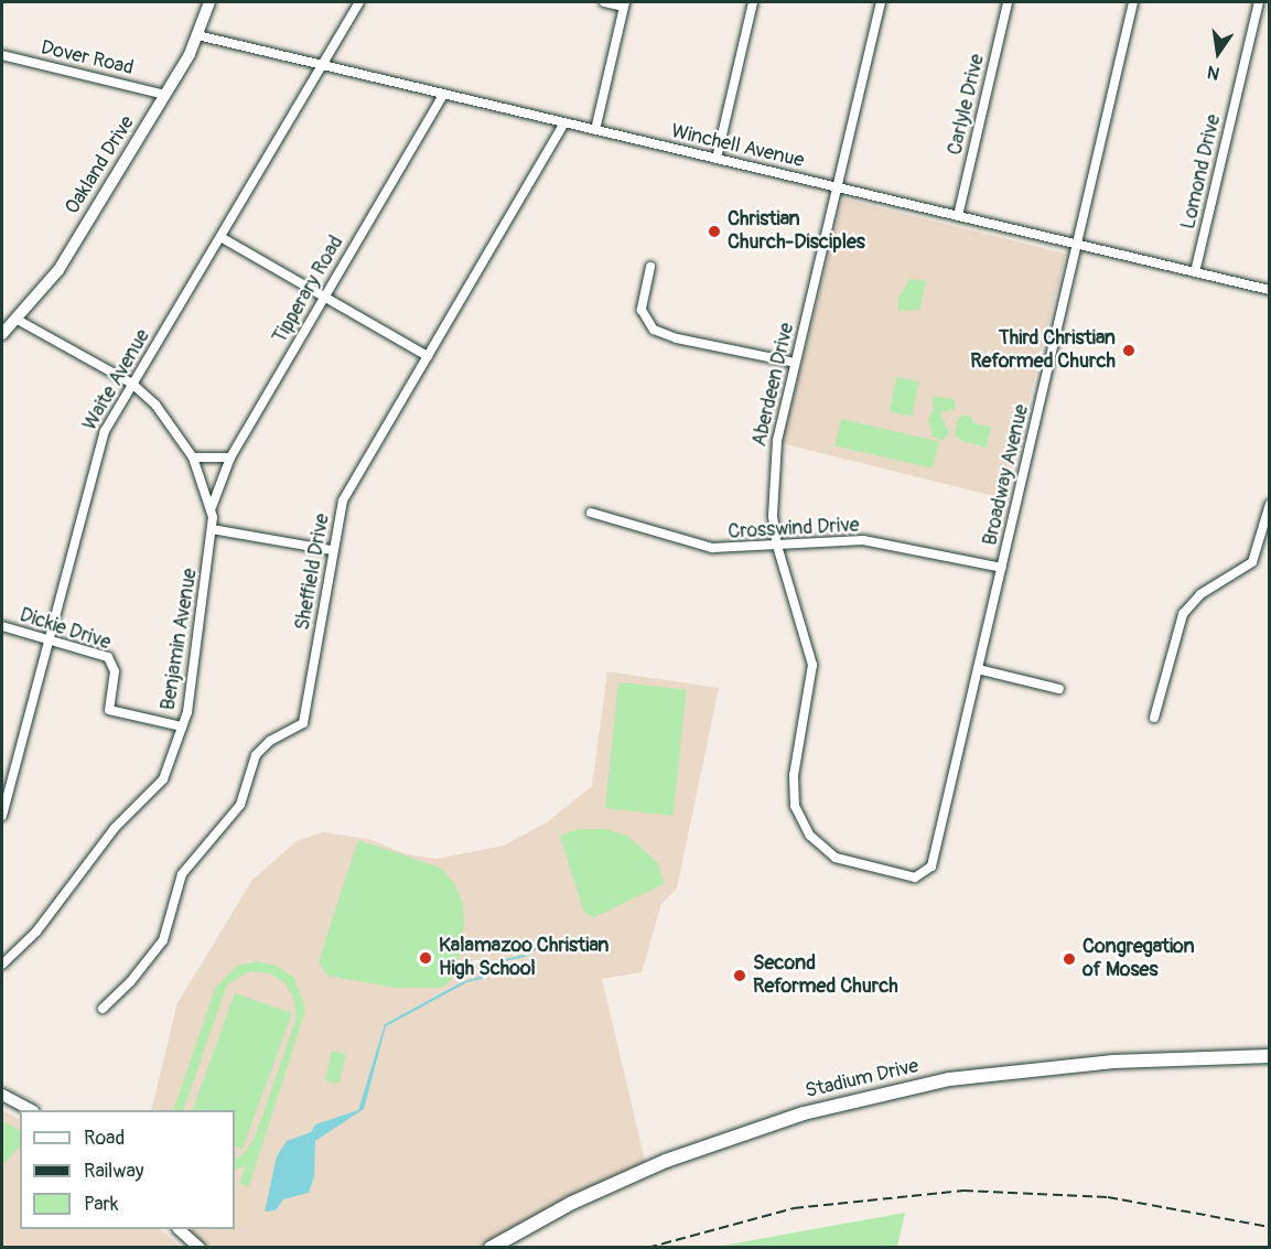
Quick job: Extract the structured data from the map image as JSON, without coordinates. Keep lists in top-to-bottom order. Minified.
{"streets":{"main road":["Oakland Drive","Stadium Drive"],"street":["Dover Road","Carlyle Drive","Winchell Avenue","Lomond Drive","Tipperary Road","Waite Avenue","Aberdeen Drive","Broadway Avenue","Crosswind Drive","Sheffield Drive","Dickie Drive","Benjamin Avenue"]},"crossings":[["Dover Road","Oakland Drive"],["Carlyle Drive","Winchell Avenue"],["Winchell Avenue","Oakland Drive"],["Winchell Avenue","Lomond Drive"],["Winchell Avenue","Tipperary Road"],["Winchell Avenue","Waite Avenue"],["Winchell Avenue","Aberdeen Drive"],["Winchell Avenue","Broadway Avenue"],["Winchell Avenue","Sheffield Drive"],["Oakland Drive","Benjamin Avenue"],["Tipperary Road","Benjamin Avenue"],["Waite Avenue","Dickie Drive"],["Waite Avenue","Benjamin Avenue"],["Aberdeen Drive","Broadway Avenue"],["Aberdeen Drive","Crosswind Drive"],["Broadway Avenue","Crosswind Drive"],["Dickie Drive","Benjamin Avenue"]],"places":["Christian Church-Disciples","Third Christian Reformed Church","Kalamazoo Christian High School","Congregation of Moses","Second Reformed Church"],"legend":["Road","Railway","Park"],"north":"bottom"}
